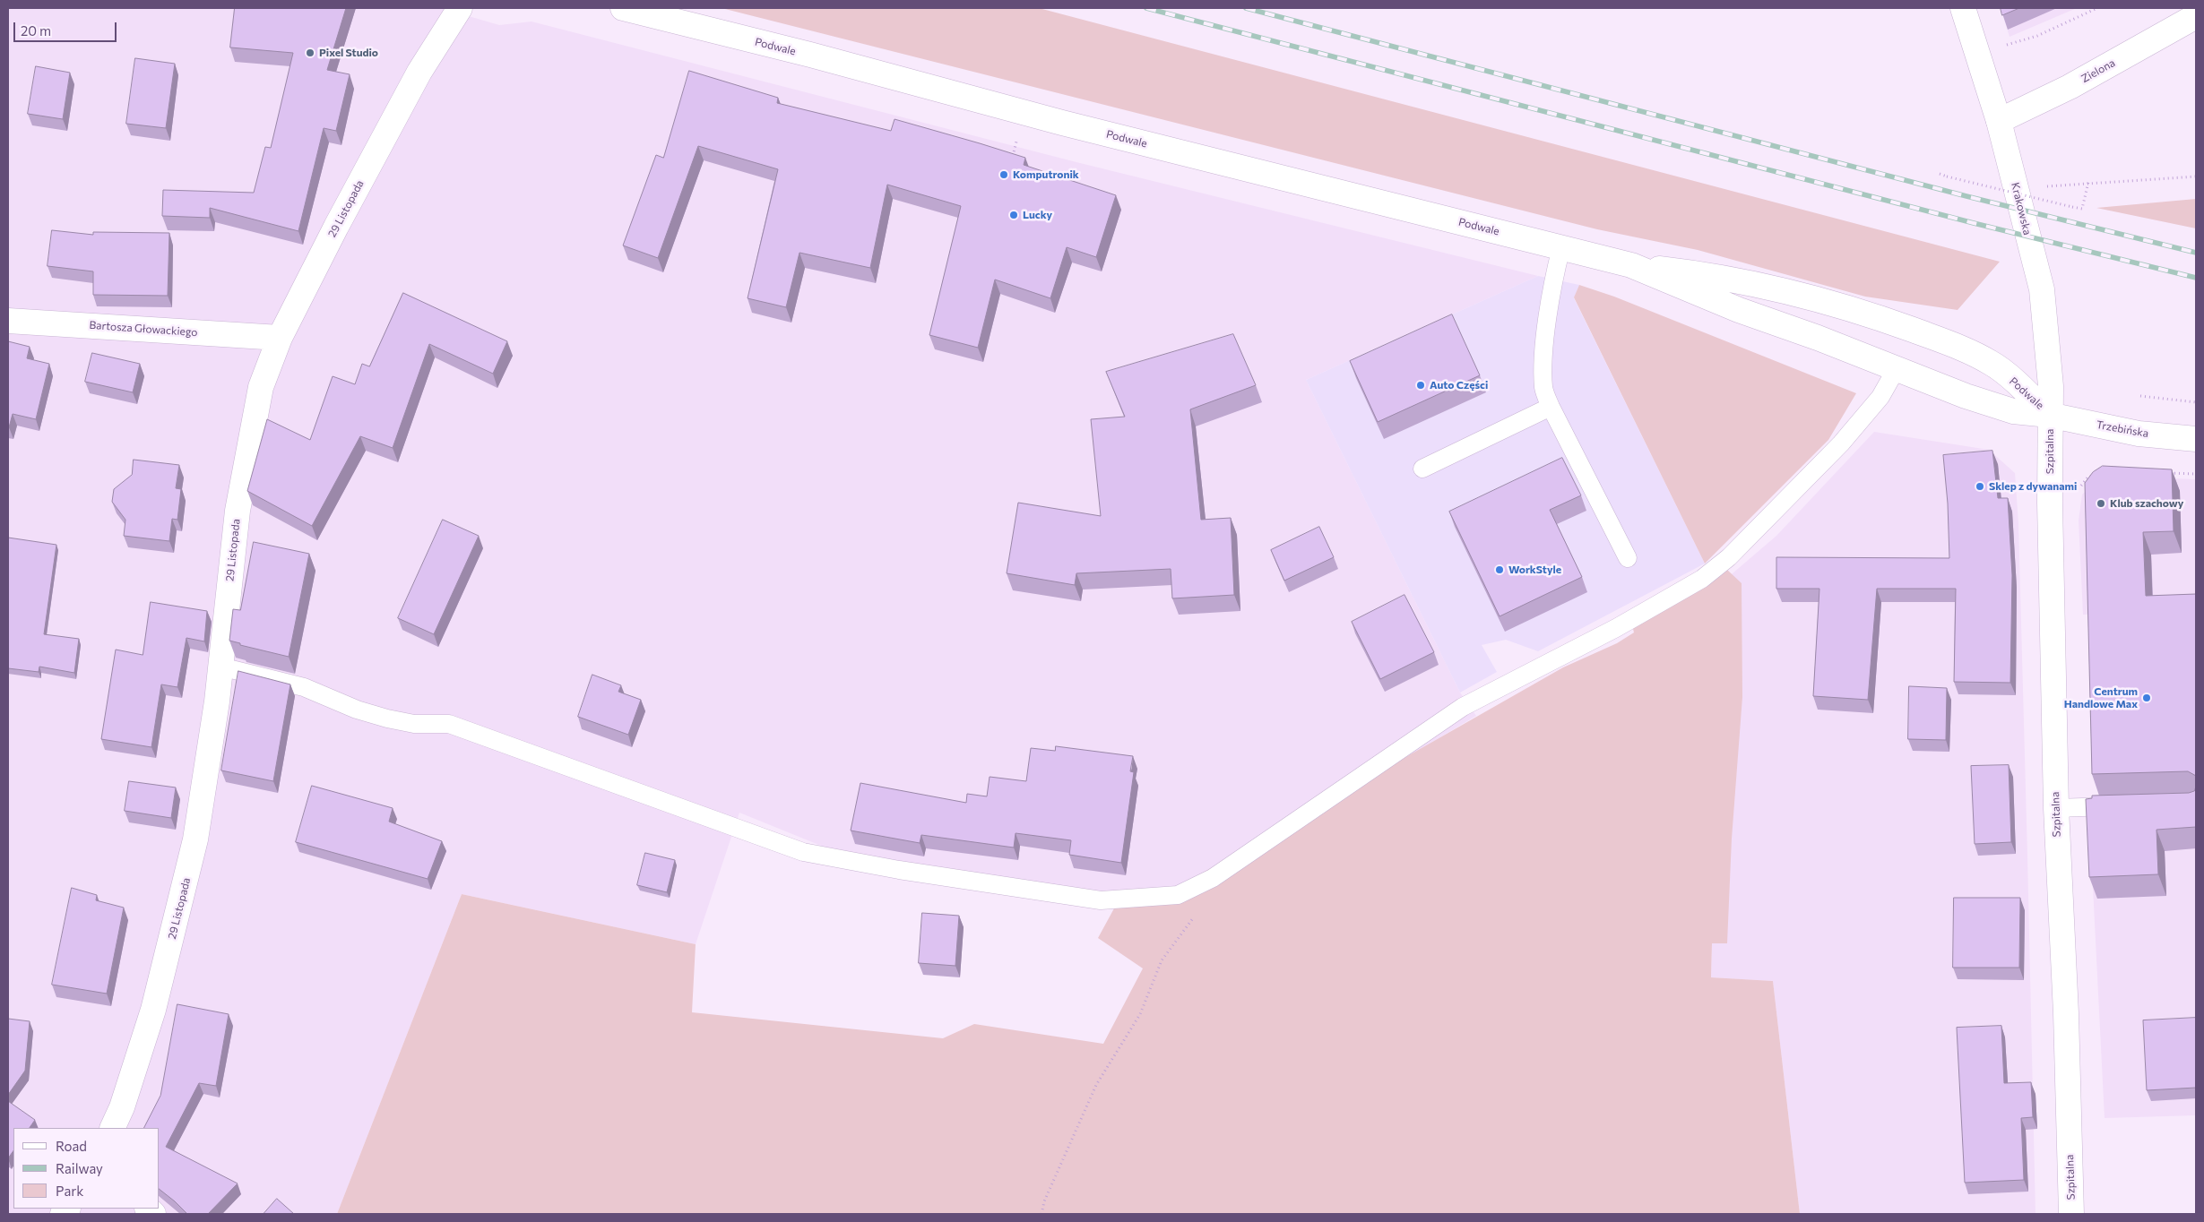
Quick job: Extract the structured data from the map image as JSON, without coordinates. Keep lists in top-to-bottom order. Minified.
{"streets":{"street":["Podwale","Zielona","29 Listopada","Krakowska","Bartosza Głowackiego","Trzebińska","Szpitalna"]},"crossings":[["Podwale","Krakowska"],["Podwale","Trzebińska"],["Podwale","Szpitalna"],["Zielona","Krakowska"],["29 Listopada","Bartosza Głowackiego"],["Krakowska","Trzebińska"],["Krakowska","Szpitalna"],["Trzebińska","Szpitalna"]],"places":["Pixel Studio","Komputronik","Lucky","Auto Części","Sklep z dywanami","Klub szachowy","WorkStyle","Centrum Handlowe Max"],"legend":["Road","Railway","Park"],"scale_bar":"20 m"}
